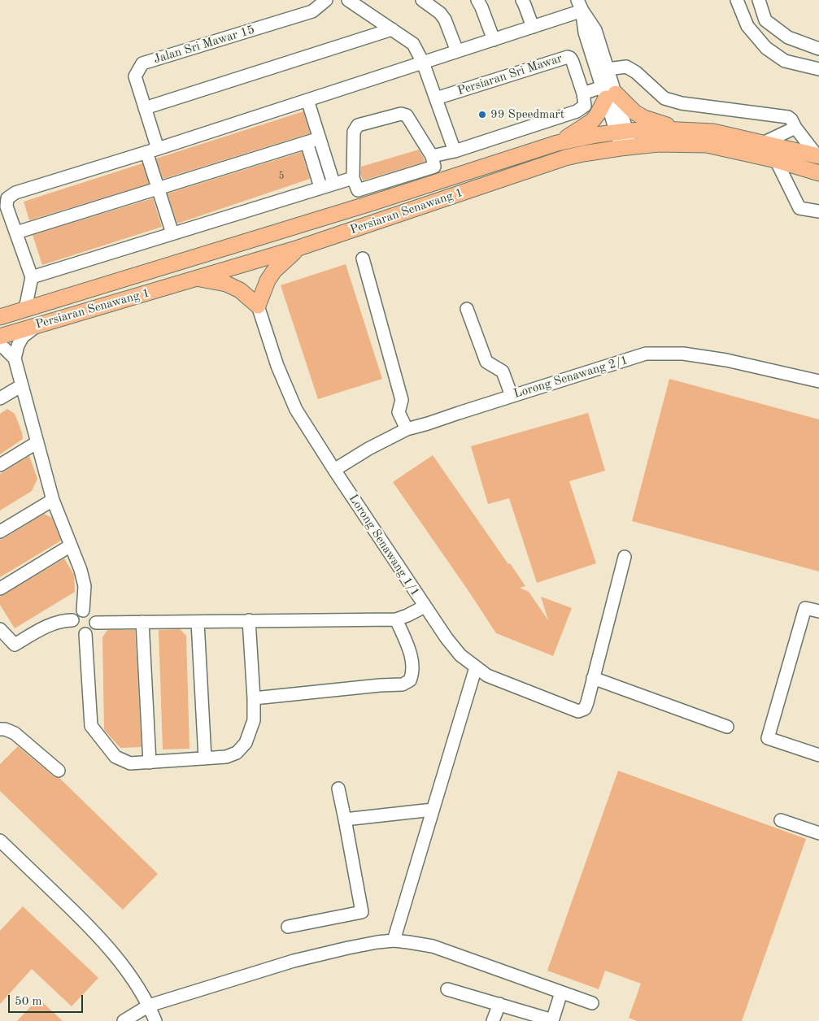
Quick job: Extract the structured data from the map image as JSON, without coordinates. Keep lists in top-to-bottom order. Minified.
{"streets":{"main road":["Persiaran Senawang 1"],"street":["Jalan Sri Mawar 15","Persiaran Sri Mawar","Lorong Senawang 2/1","Lorong Senawang 1/1"]},"crossings":[["Lorong Senawang 2/1","Lorong Senawang 1/1"]],"places":["99 Speedmart"],"house_numbers":["5"],"scale_bar":"50 m"}
